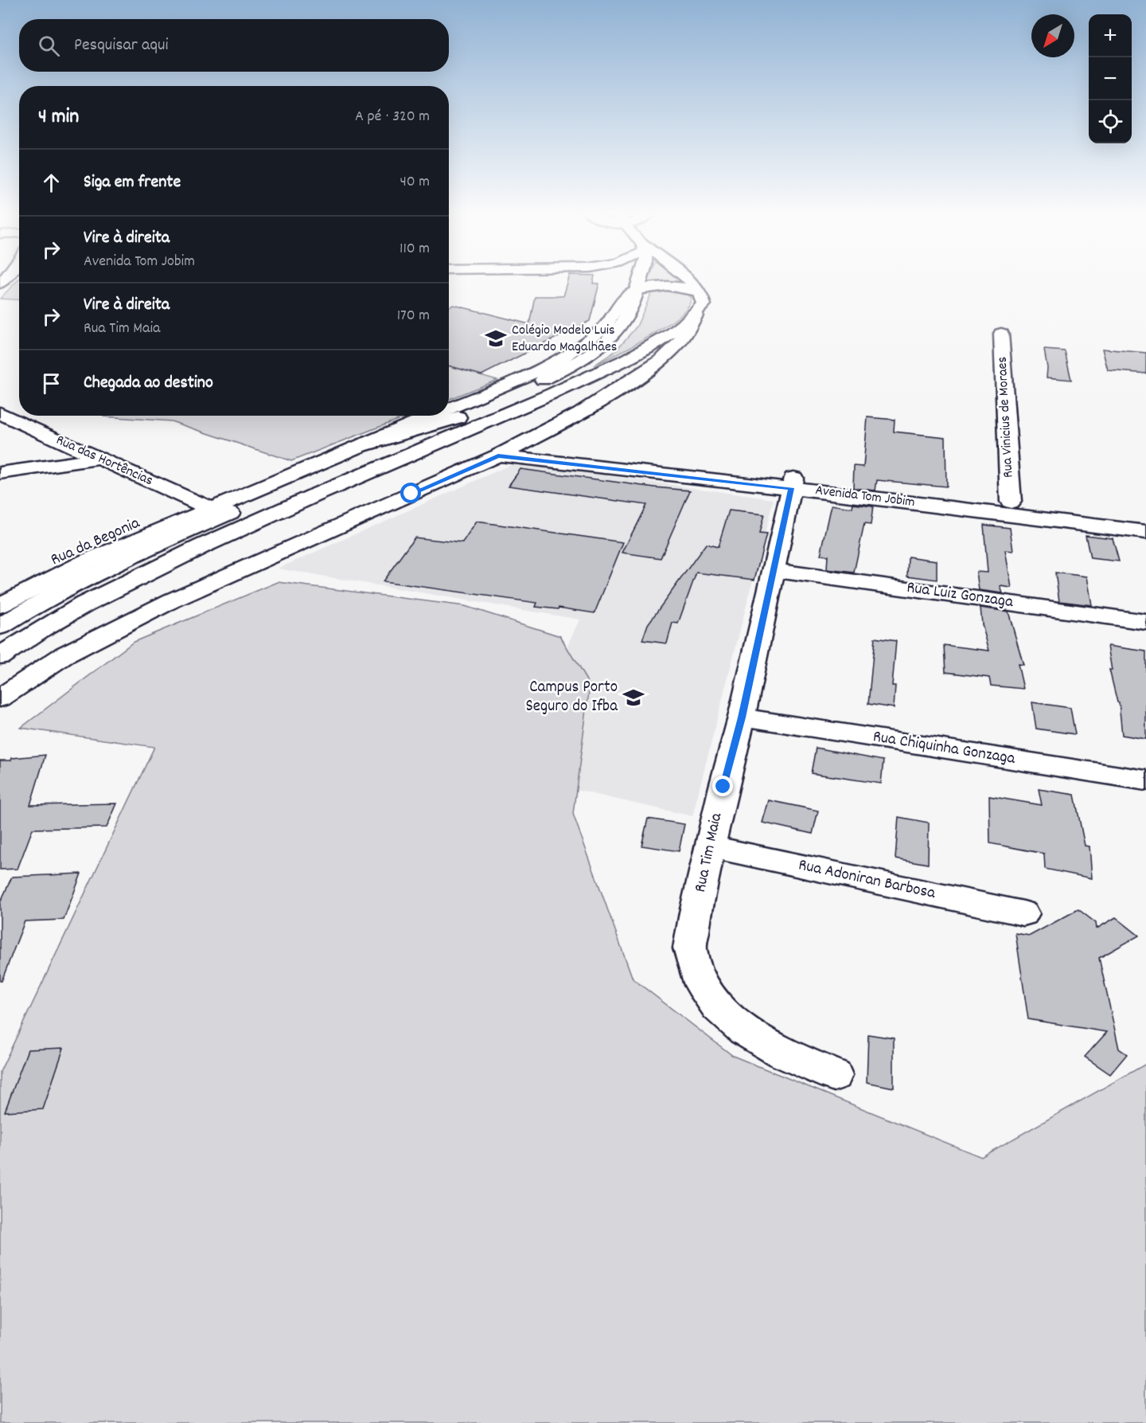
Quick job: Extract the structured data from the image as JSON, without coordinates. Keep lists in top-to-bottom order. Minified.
{"streets":{"street":["Rua Vinicius de Moraes","Rua das Hortências","Avenida Tom Jobim","Rua da Begonia","Rua Luiz Gonzaga","Rua Chiquinha Gonzaga","Rua Tim Maia","Rua Adoniran Barbosa"]},"crossings":[["Rua Vinicius de Moraes","Avenida Tom Jobim"],["Rua das Hortências","Rua da Begonia"],["Avenida Tom Jobim","Rua Tim Maia"],["Rua Luiz Gonzaga","Rua Tim Maia"],["Rua Chiquinha Gonzaga","Rua Tim Maia"],["Rua Tim Maia","Rua Adoniran Barbosa"]],"places":{"school or university":["Colégio Modelo Luis Eduardo Magalhães","Campus Porto Seguro do Ifba"]},"north":"bottom left","page":{"map_buttons":["+","−"],"search":"Pesquisar aqui","heading":["4 min","A pé · 320 m"],"list":[["Siga em frente","40 m"],["Vire à direita","Avenida Tom Jobim","110 m"],["Vire à direita","Rua Tim Maia","170 m"],"Chegada ao destino"]}}
